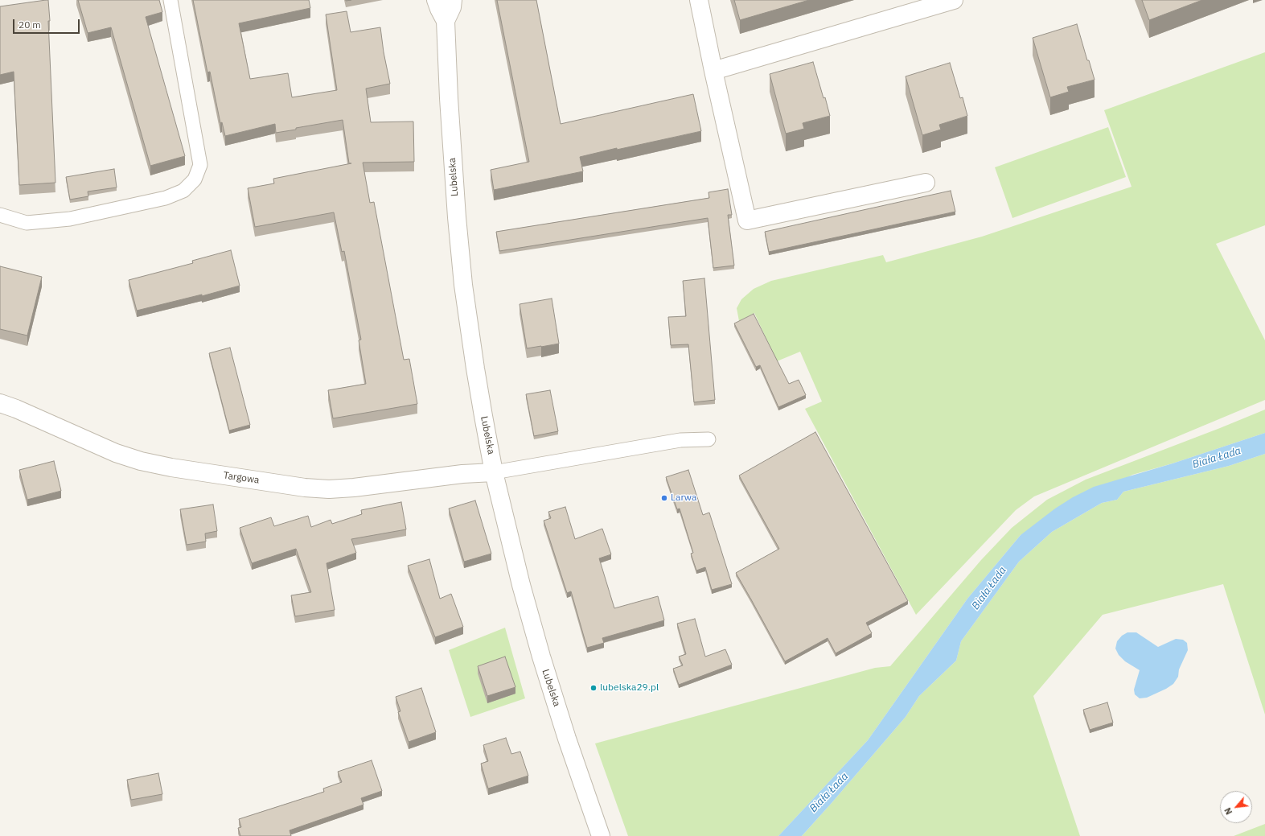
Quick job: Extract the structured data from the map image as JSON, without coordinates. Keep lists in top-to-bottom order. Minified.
{"streets":{"street":["Lubelska","Targowa"]},"crossings":[["Lubelska","Targowa"]],"water":["Biała Łada"],"places":["Larwa","lubelska29.pl"],"scale_bar":"20 m","north":"bottom left"}
